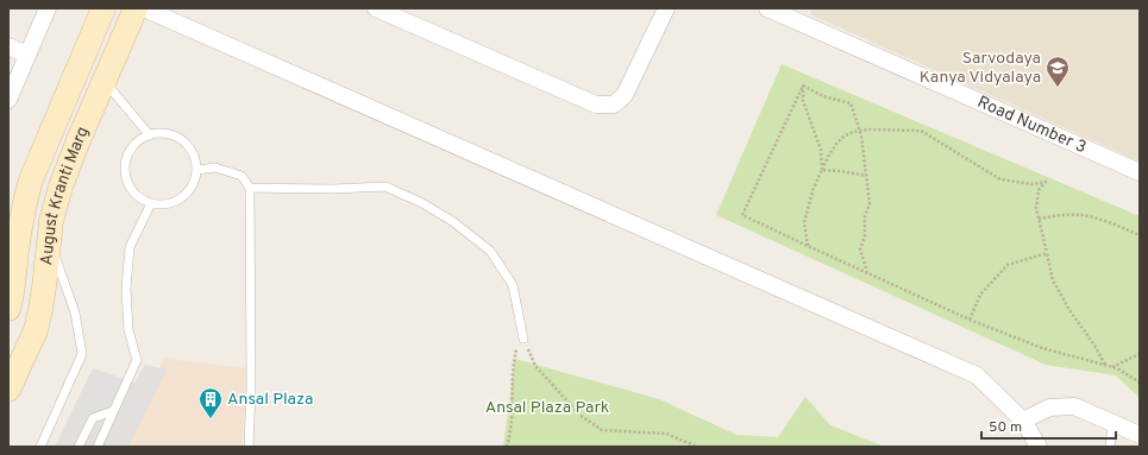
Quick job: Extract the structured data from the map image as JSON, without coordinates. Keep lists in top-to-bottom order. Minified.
{"streets":{"main road":["August Kranti Marg"],"street":["Road Number 3"]},"parks":["Ansal Plaza Park"],"places":{"school or university":["Sarvodaya Kanya Vidyalaya"],"building":["Ansal Plaza"]},"scale_bar":"50 m"}
